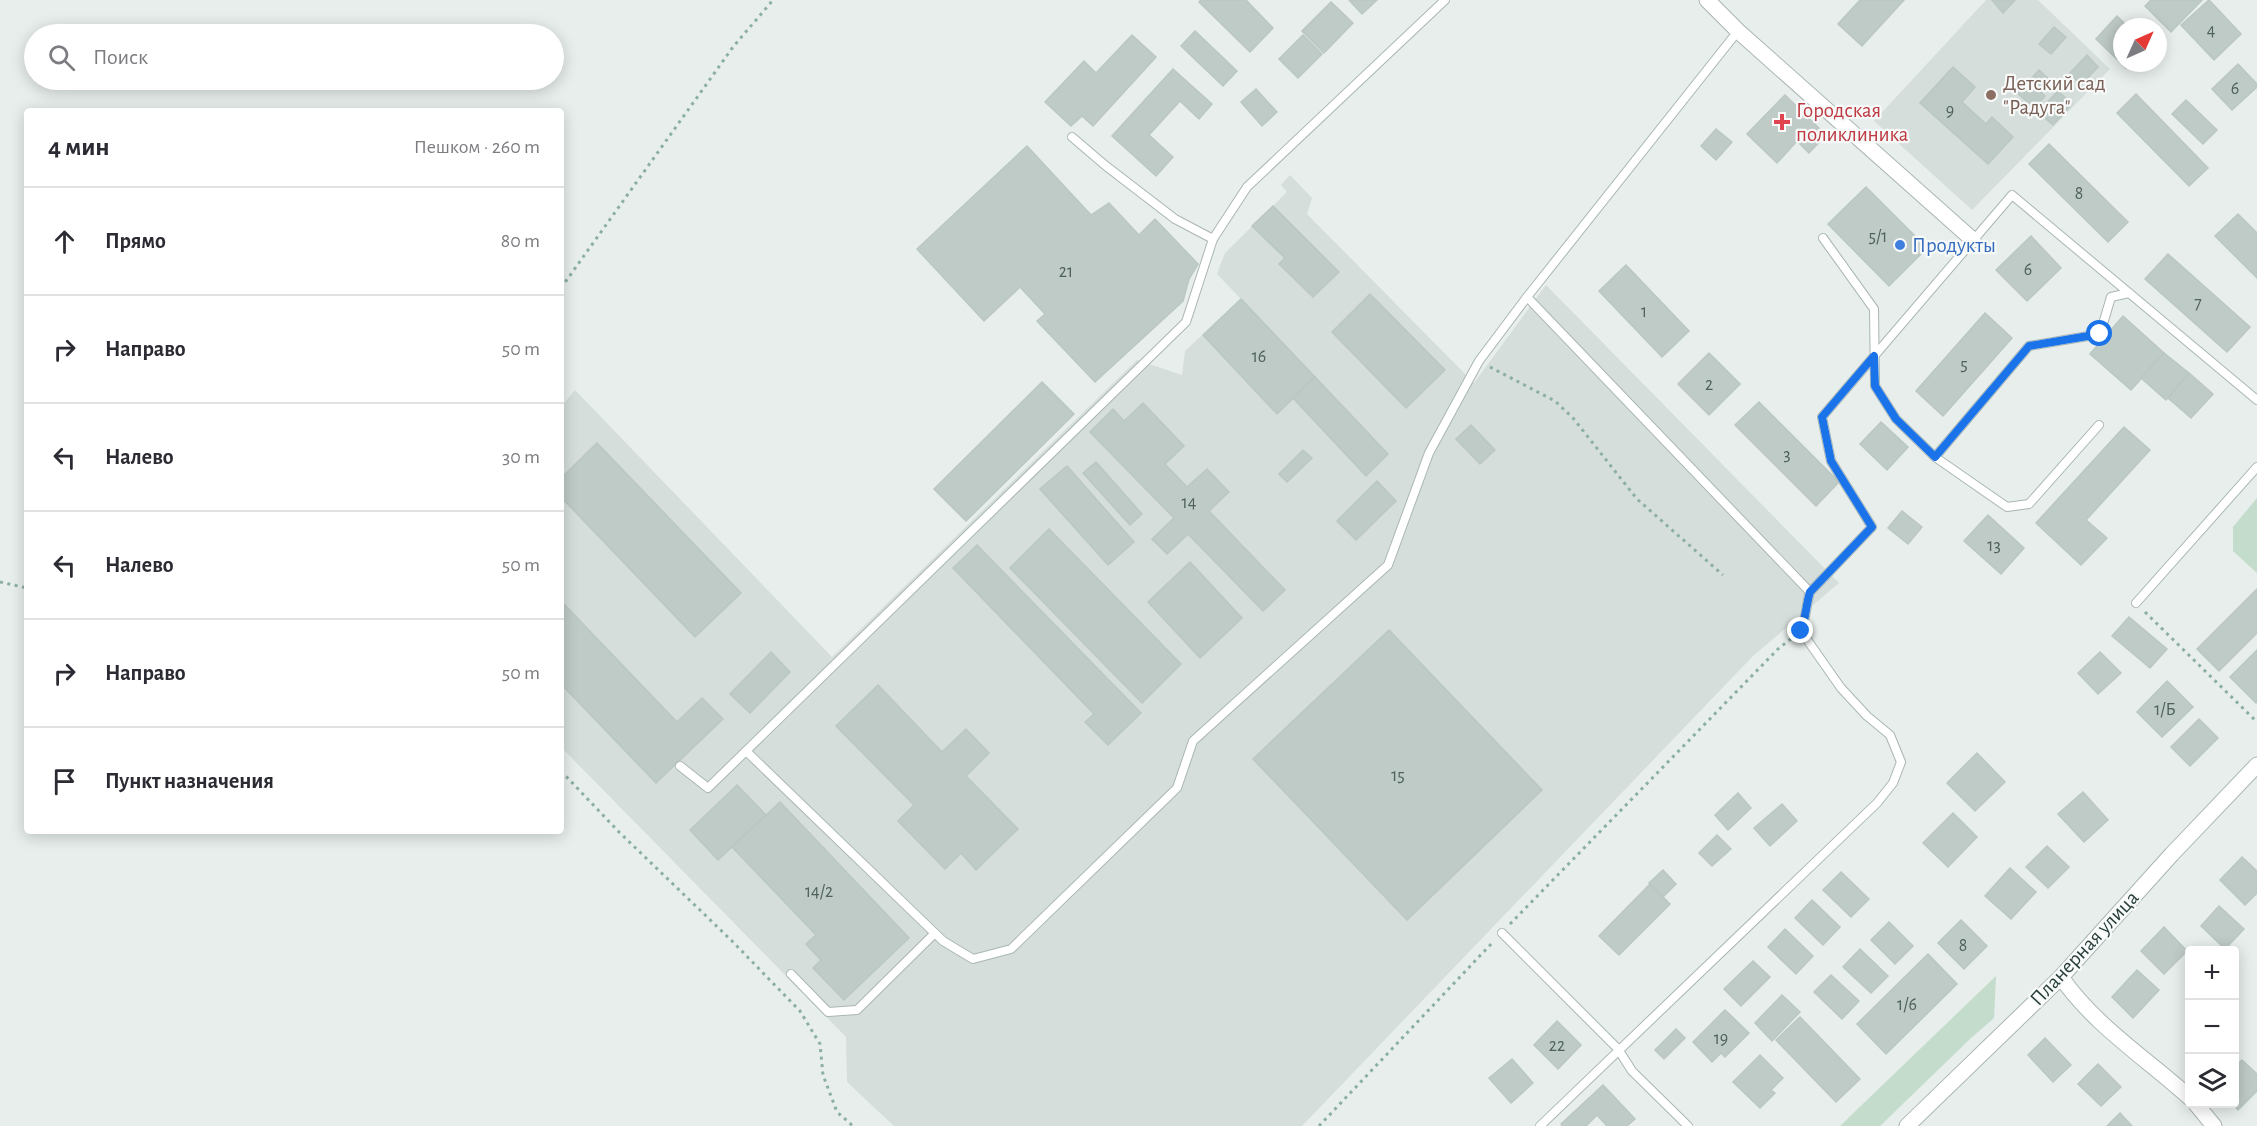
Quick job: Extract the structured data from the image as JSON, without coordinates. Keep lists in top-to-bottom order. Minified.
{"streets":{"street":["Планерная улица"]},"places":{"other":["Детский сад \"Радуга\"","Продукты"],"health":["Городская поликлиника"]},"house_numbers":["4","6","9","8","5/1","6","21","7","1","16","5","2","3","14","13","1/Б","15","14/2","8","1/6","19","22"],"north":"top right","page":{"search":"Поиск","heading":["4 мин","Пешком · 260 m"],"list":[["Прямо","80 m"],["Направо","50 m"],["Налево","30 m"],["Налево","50 m"],["Направо","50 m"],"Пункт назначения"],"map_buttons":["+","−"]}}
